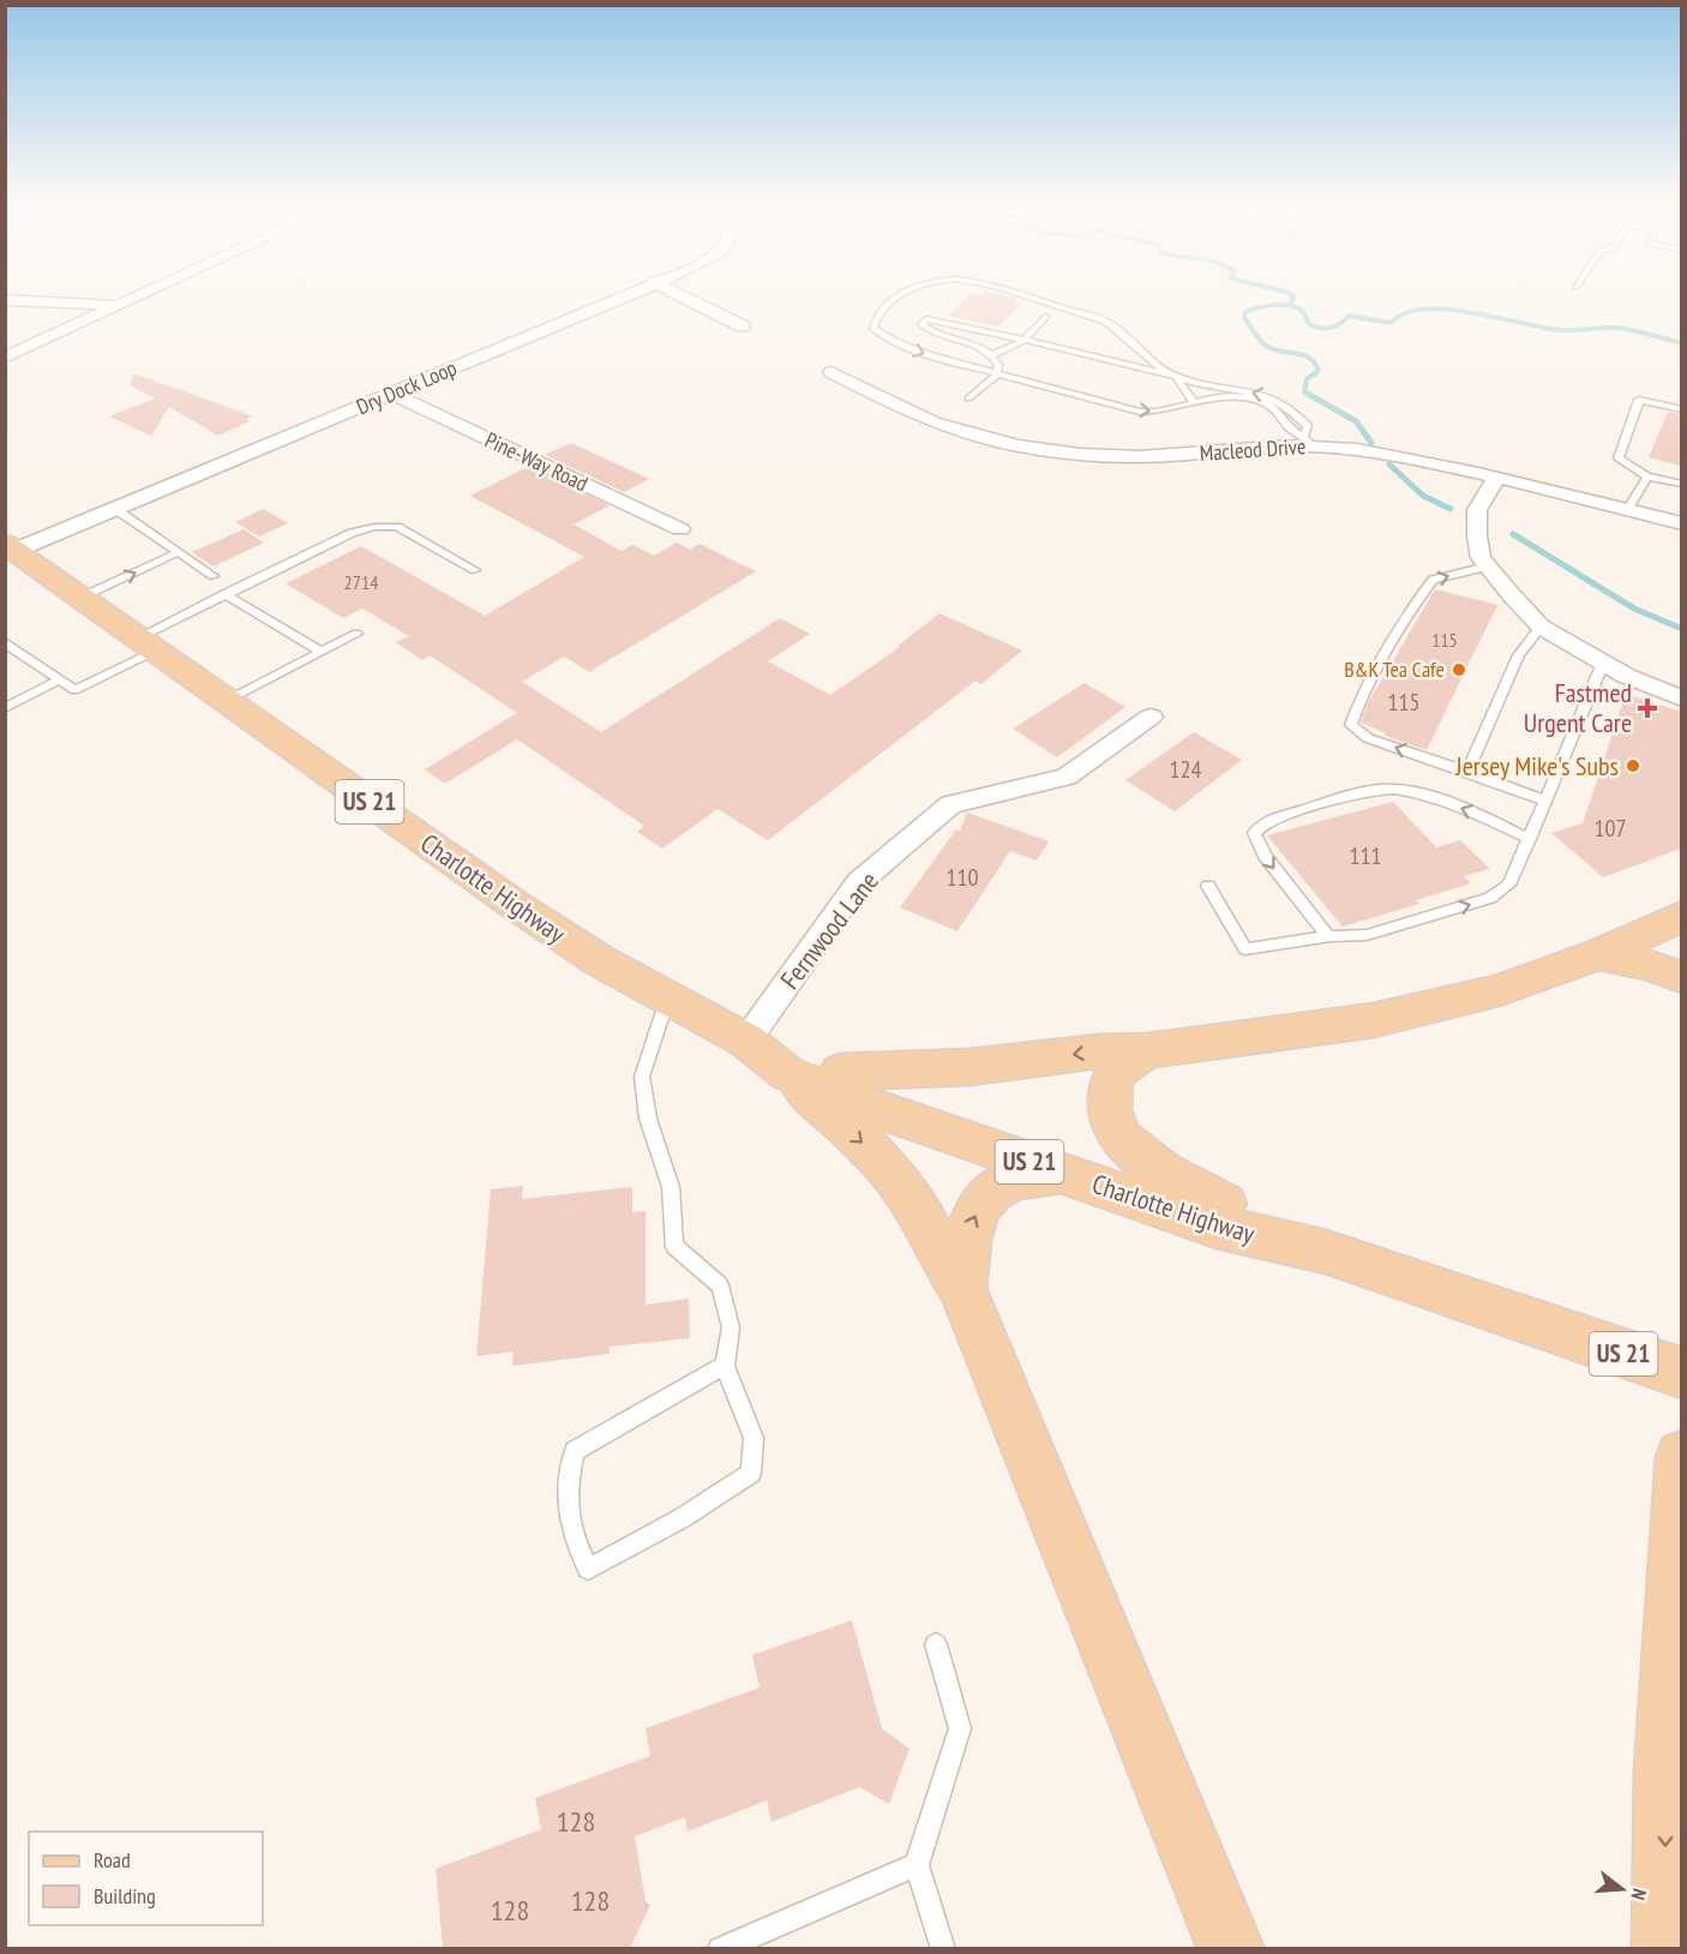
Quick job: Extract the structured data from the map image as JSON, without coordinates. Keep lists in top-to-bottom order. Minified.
{"streets":{"main road":["US 21","Charlotte Highway"],"street":["Dry Dock Loop","Macleod Drive","Pine-Way Road","Fernwood Lane"]},"crossings":[["Dry Dock Loop","Pine-Way Road"],["Dry Dock Loop","Charlotte Highway"],["Charlotte Highway","Fernwood Lane"]],"places":{"other":["B&K Tea Cafe","Jersey Mike's Subs"],"health":["Fastmed Urgent Care"]},"house_numbers":["2714","115","115","124","107","111","110","128","128","128"],"legend":["Road","Building"],"north":"right"}
